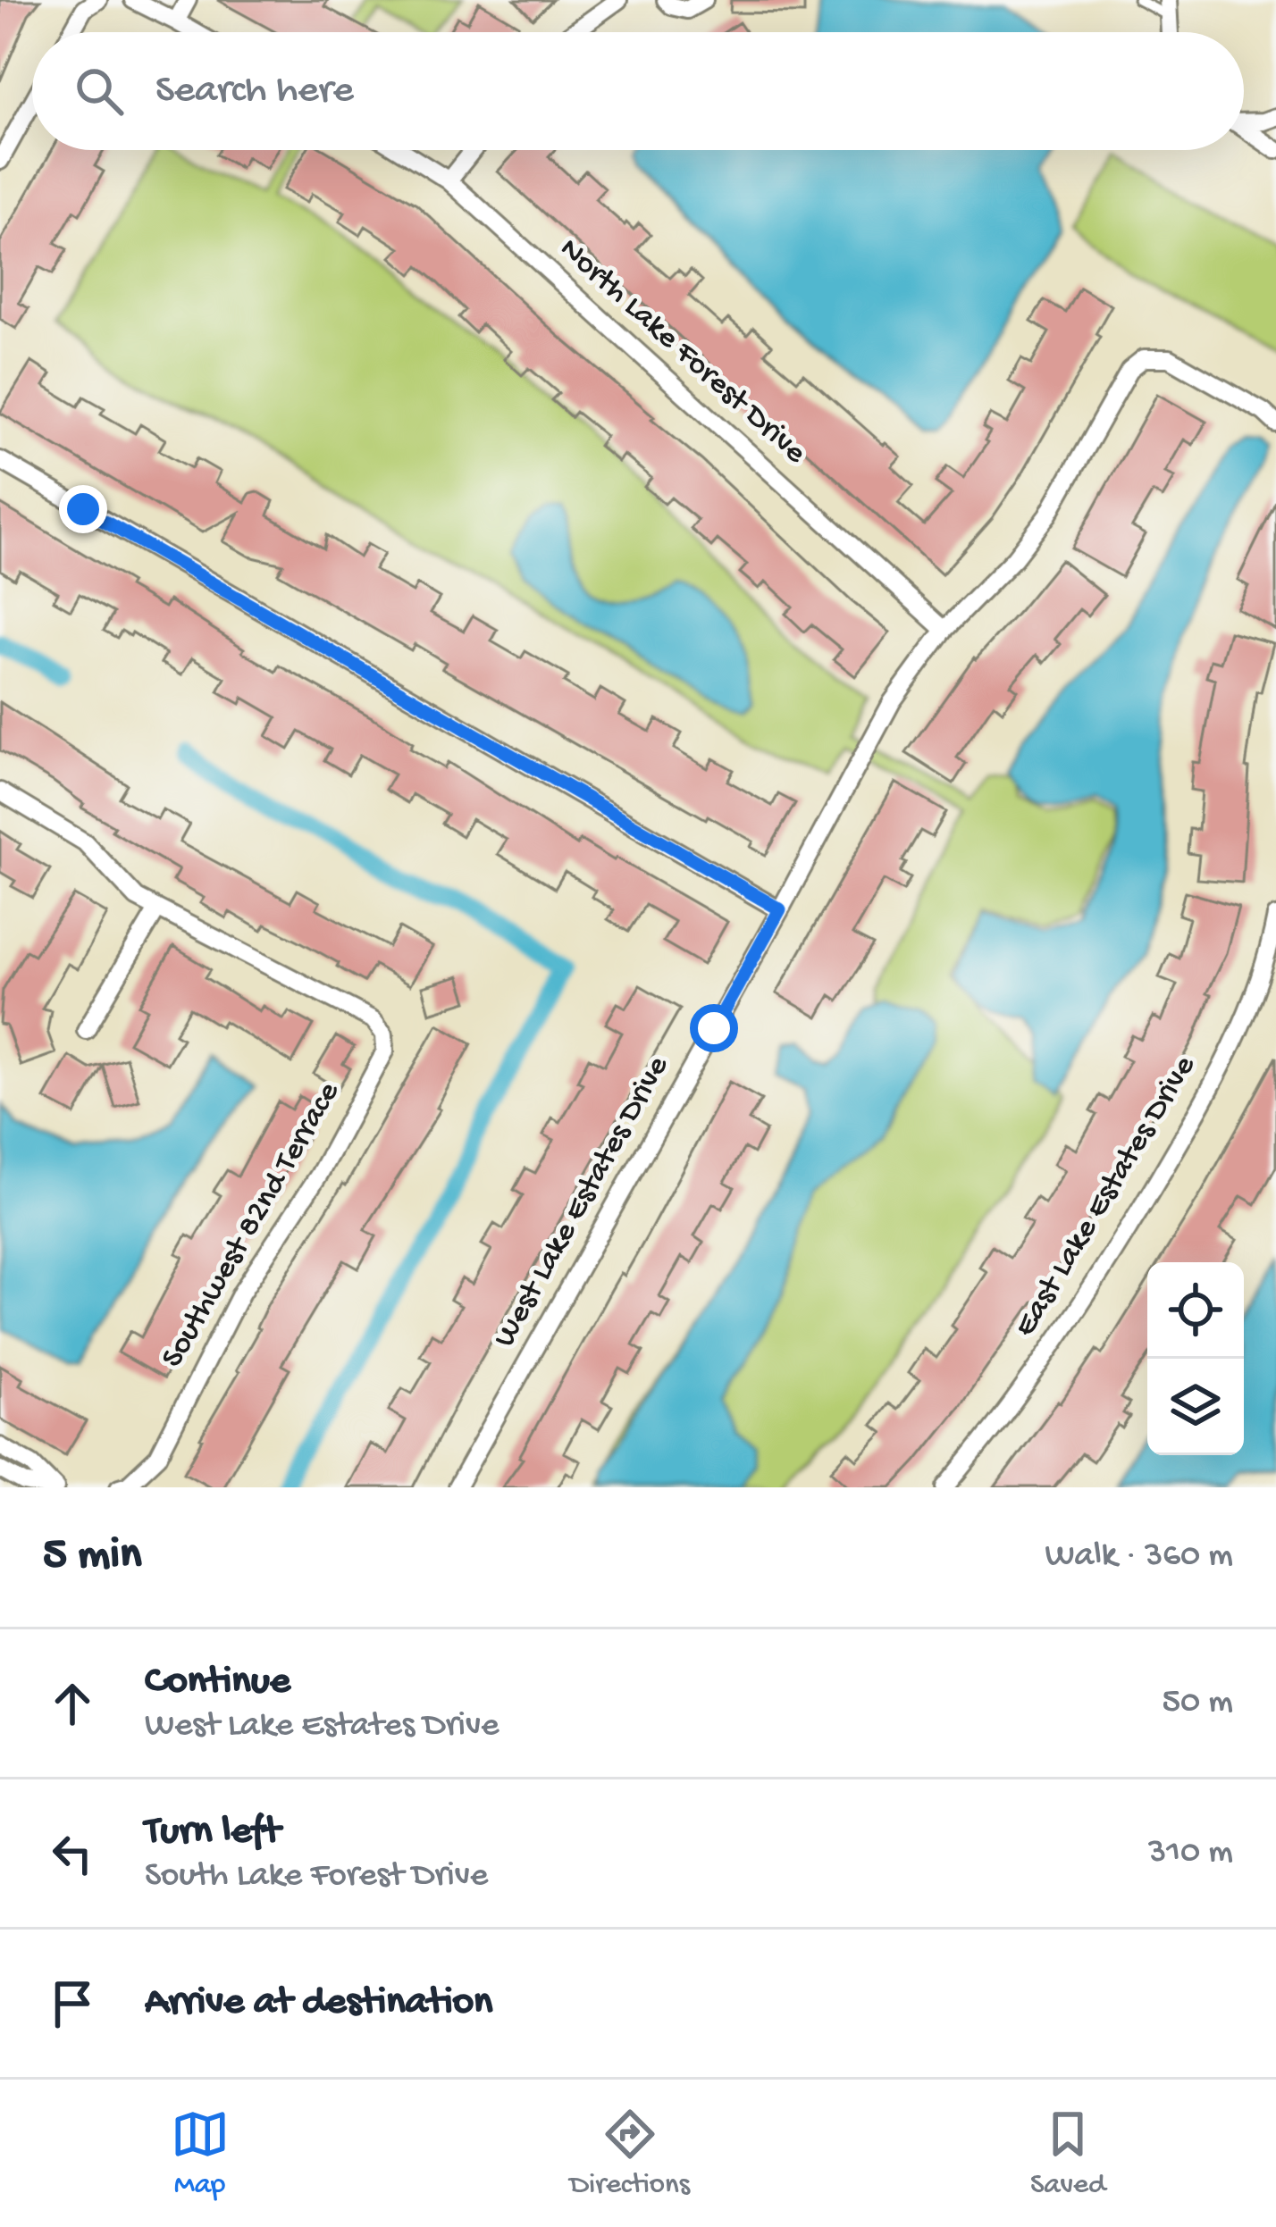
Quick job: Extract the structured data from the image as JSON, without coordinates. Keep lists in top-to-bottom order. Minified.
{"streets":{"street":["North Lake Forest Drive","East Lake Estates Drive","West Lake Estates Drive","Southwest 82nd Terrace"]},"crossings":[["North Lake Forest Drive","West Lake Estates Drive"]],"page":{"search":"Search here","heading":["5 min","Walk · 360 m"],"list":[["Continue","West Lake Estates Drive","50 m"],["Turn left","South Lake Forest Drive","310 m"],"Arrive at destination"],"nav":["Map","Directions","Saved"]}}
